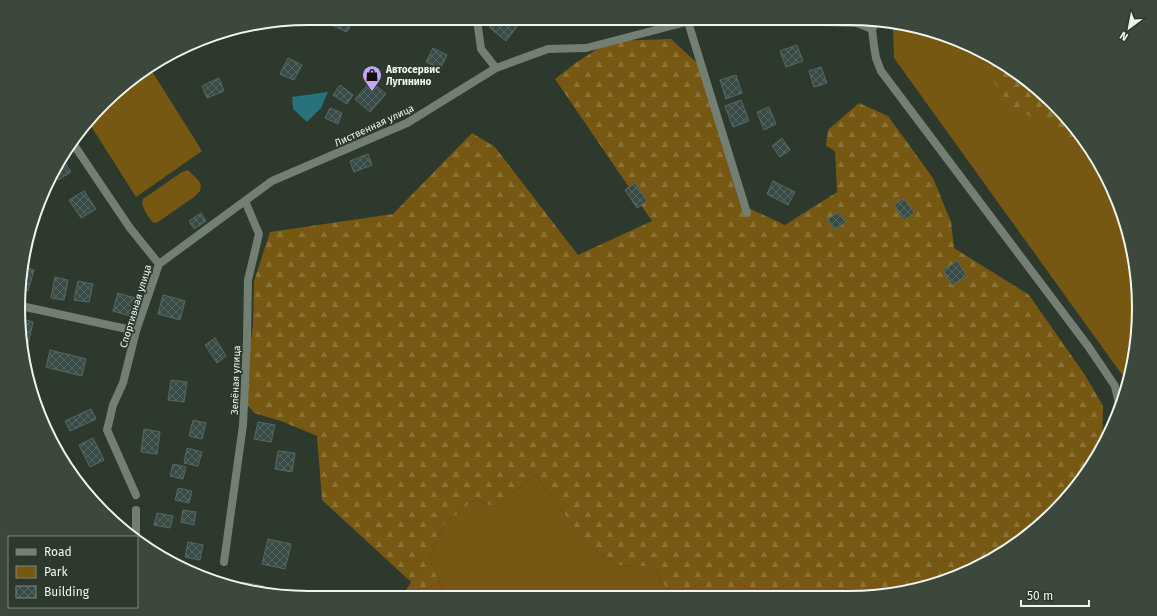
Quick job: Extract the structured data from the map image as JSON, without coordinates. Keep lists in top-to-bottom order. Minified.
{"streets":{"street":["Лиственная улица","Спортивная улица","Зелёная улица"]},"crossings":[["Лиственная улица","Спортивная улица"],["Лиственная улица","Зелёная улица"]],"places":{"shop":["Автосервис Лугинино"]},"legend":["Road","Park","Building"],"scale_bar":"50 m","north":"bottom left"}
